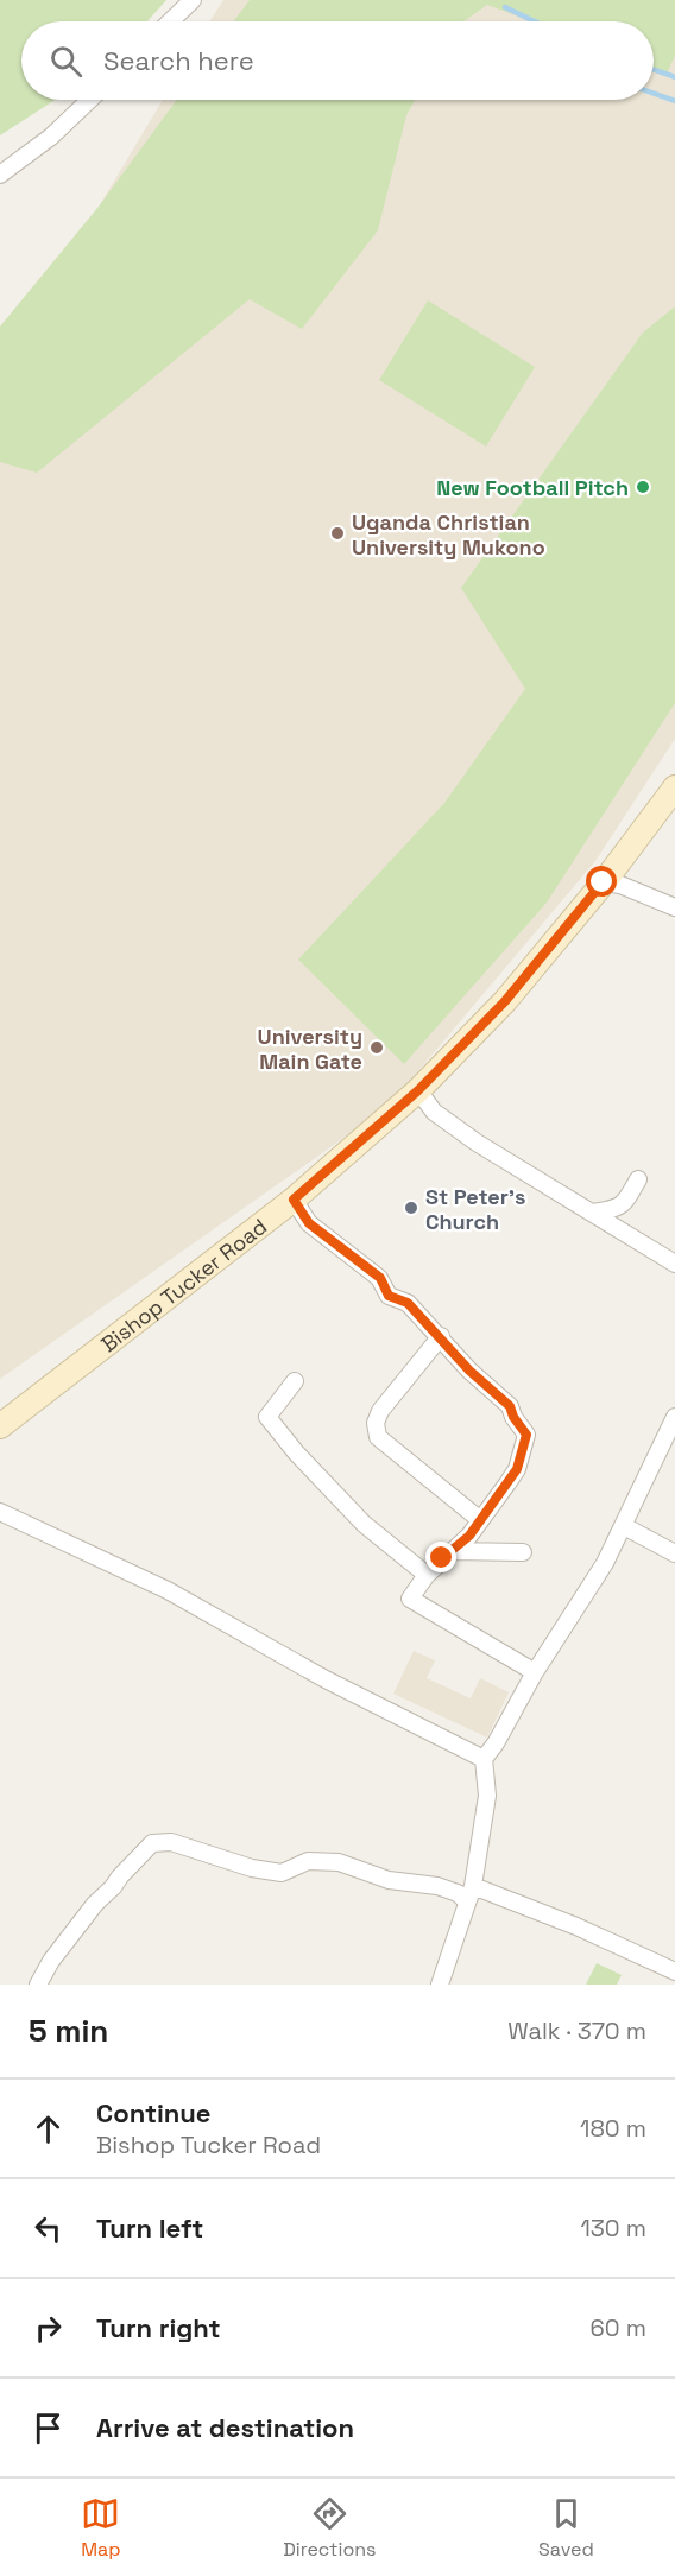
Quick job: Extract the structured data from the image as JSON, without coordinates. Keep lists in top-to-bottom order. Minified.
{"streets":{"main road":["Bishop Tucker Road"]},"places":["New Football Pitch","Uganda Christian University Mukono","University Main Gate","St Peter's Church"],"page":{"search":"Search here","heading":["5 min","Walk · 370 m"],"list":[["Continue","Bishop Tucker Road","180 m"],["Turn left","130 m"],["Turn right","60 m"],"Arrive at destination"],"nav":["Map","Directions","Saved"]}}
